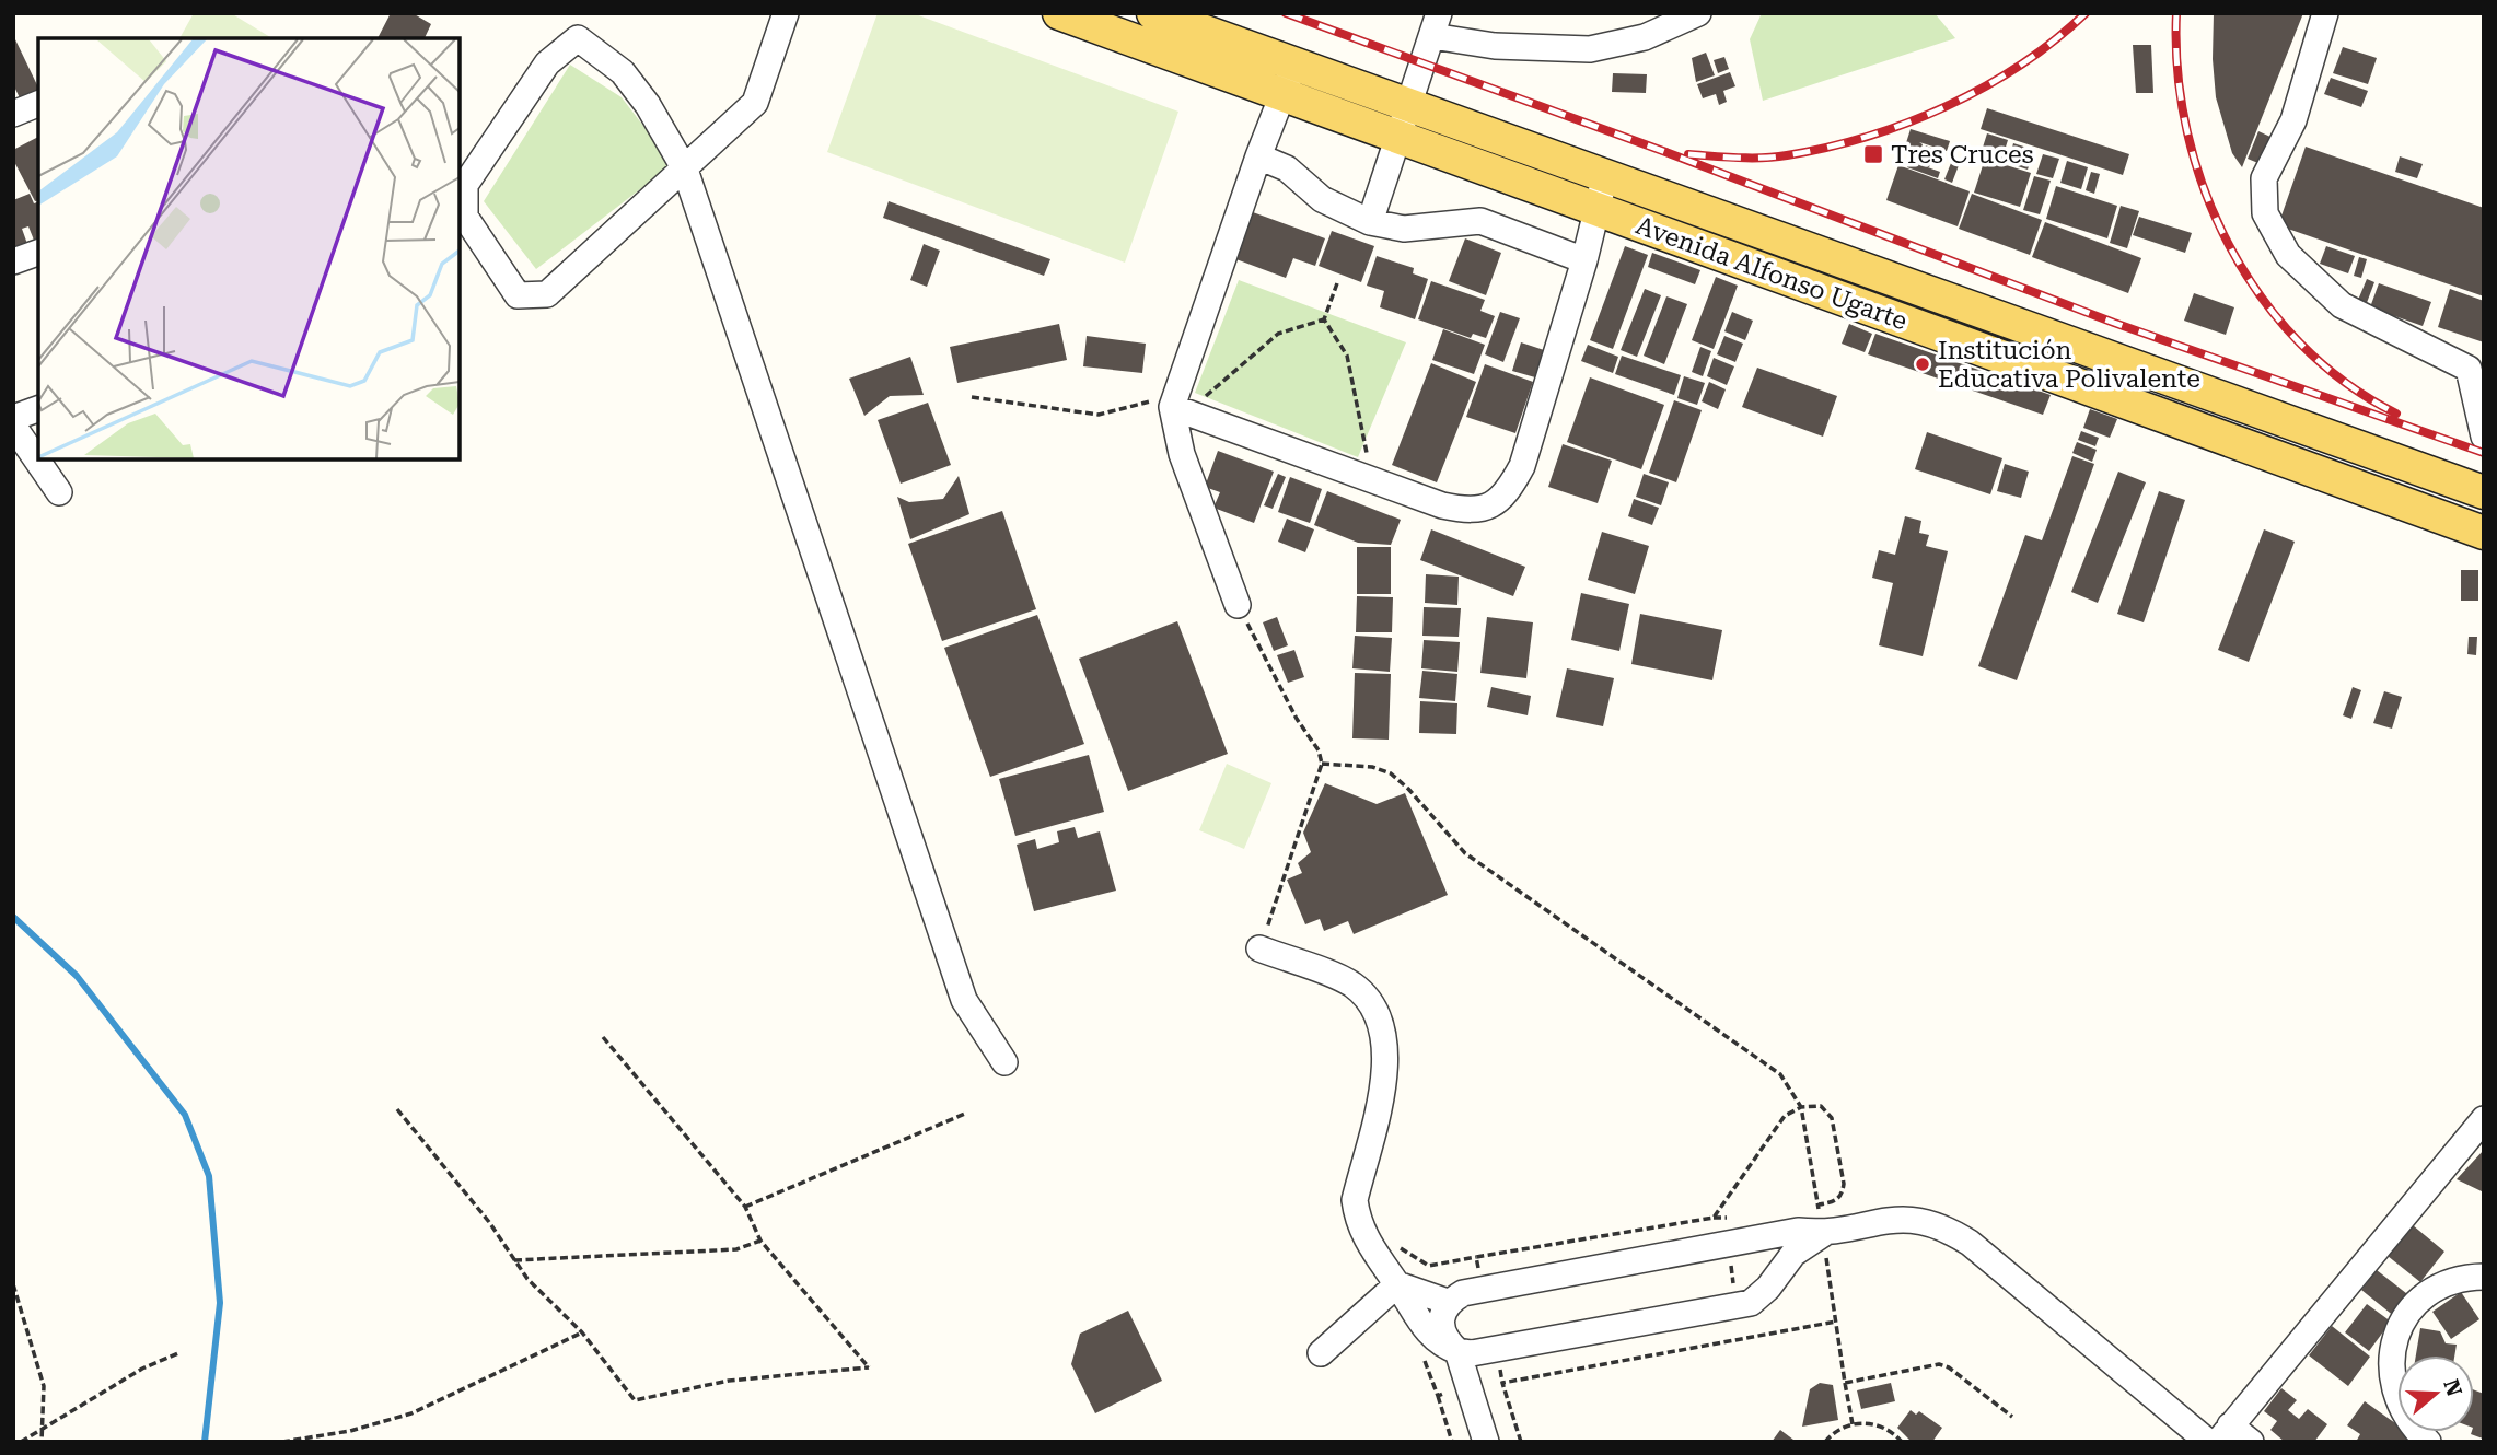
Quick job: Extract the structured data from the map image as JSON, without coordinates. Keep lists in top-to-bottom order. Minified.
{"streets":{"main road":["Avenida Alfonso Ugarte"]},"places":{"transit":["Tres Cruces"],"other":["Institución Educativa Polivalente"]},"north":"right"}
